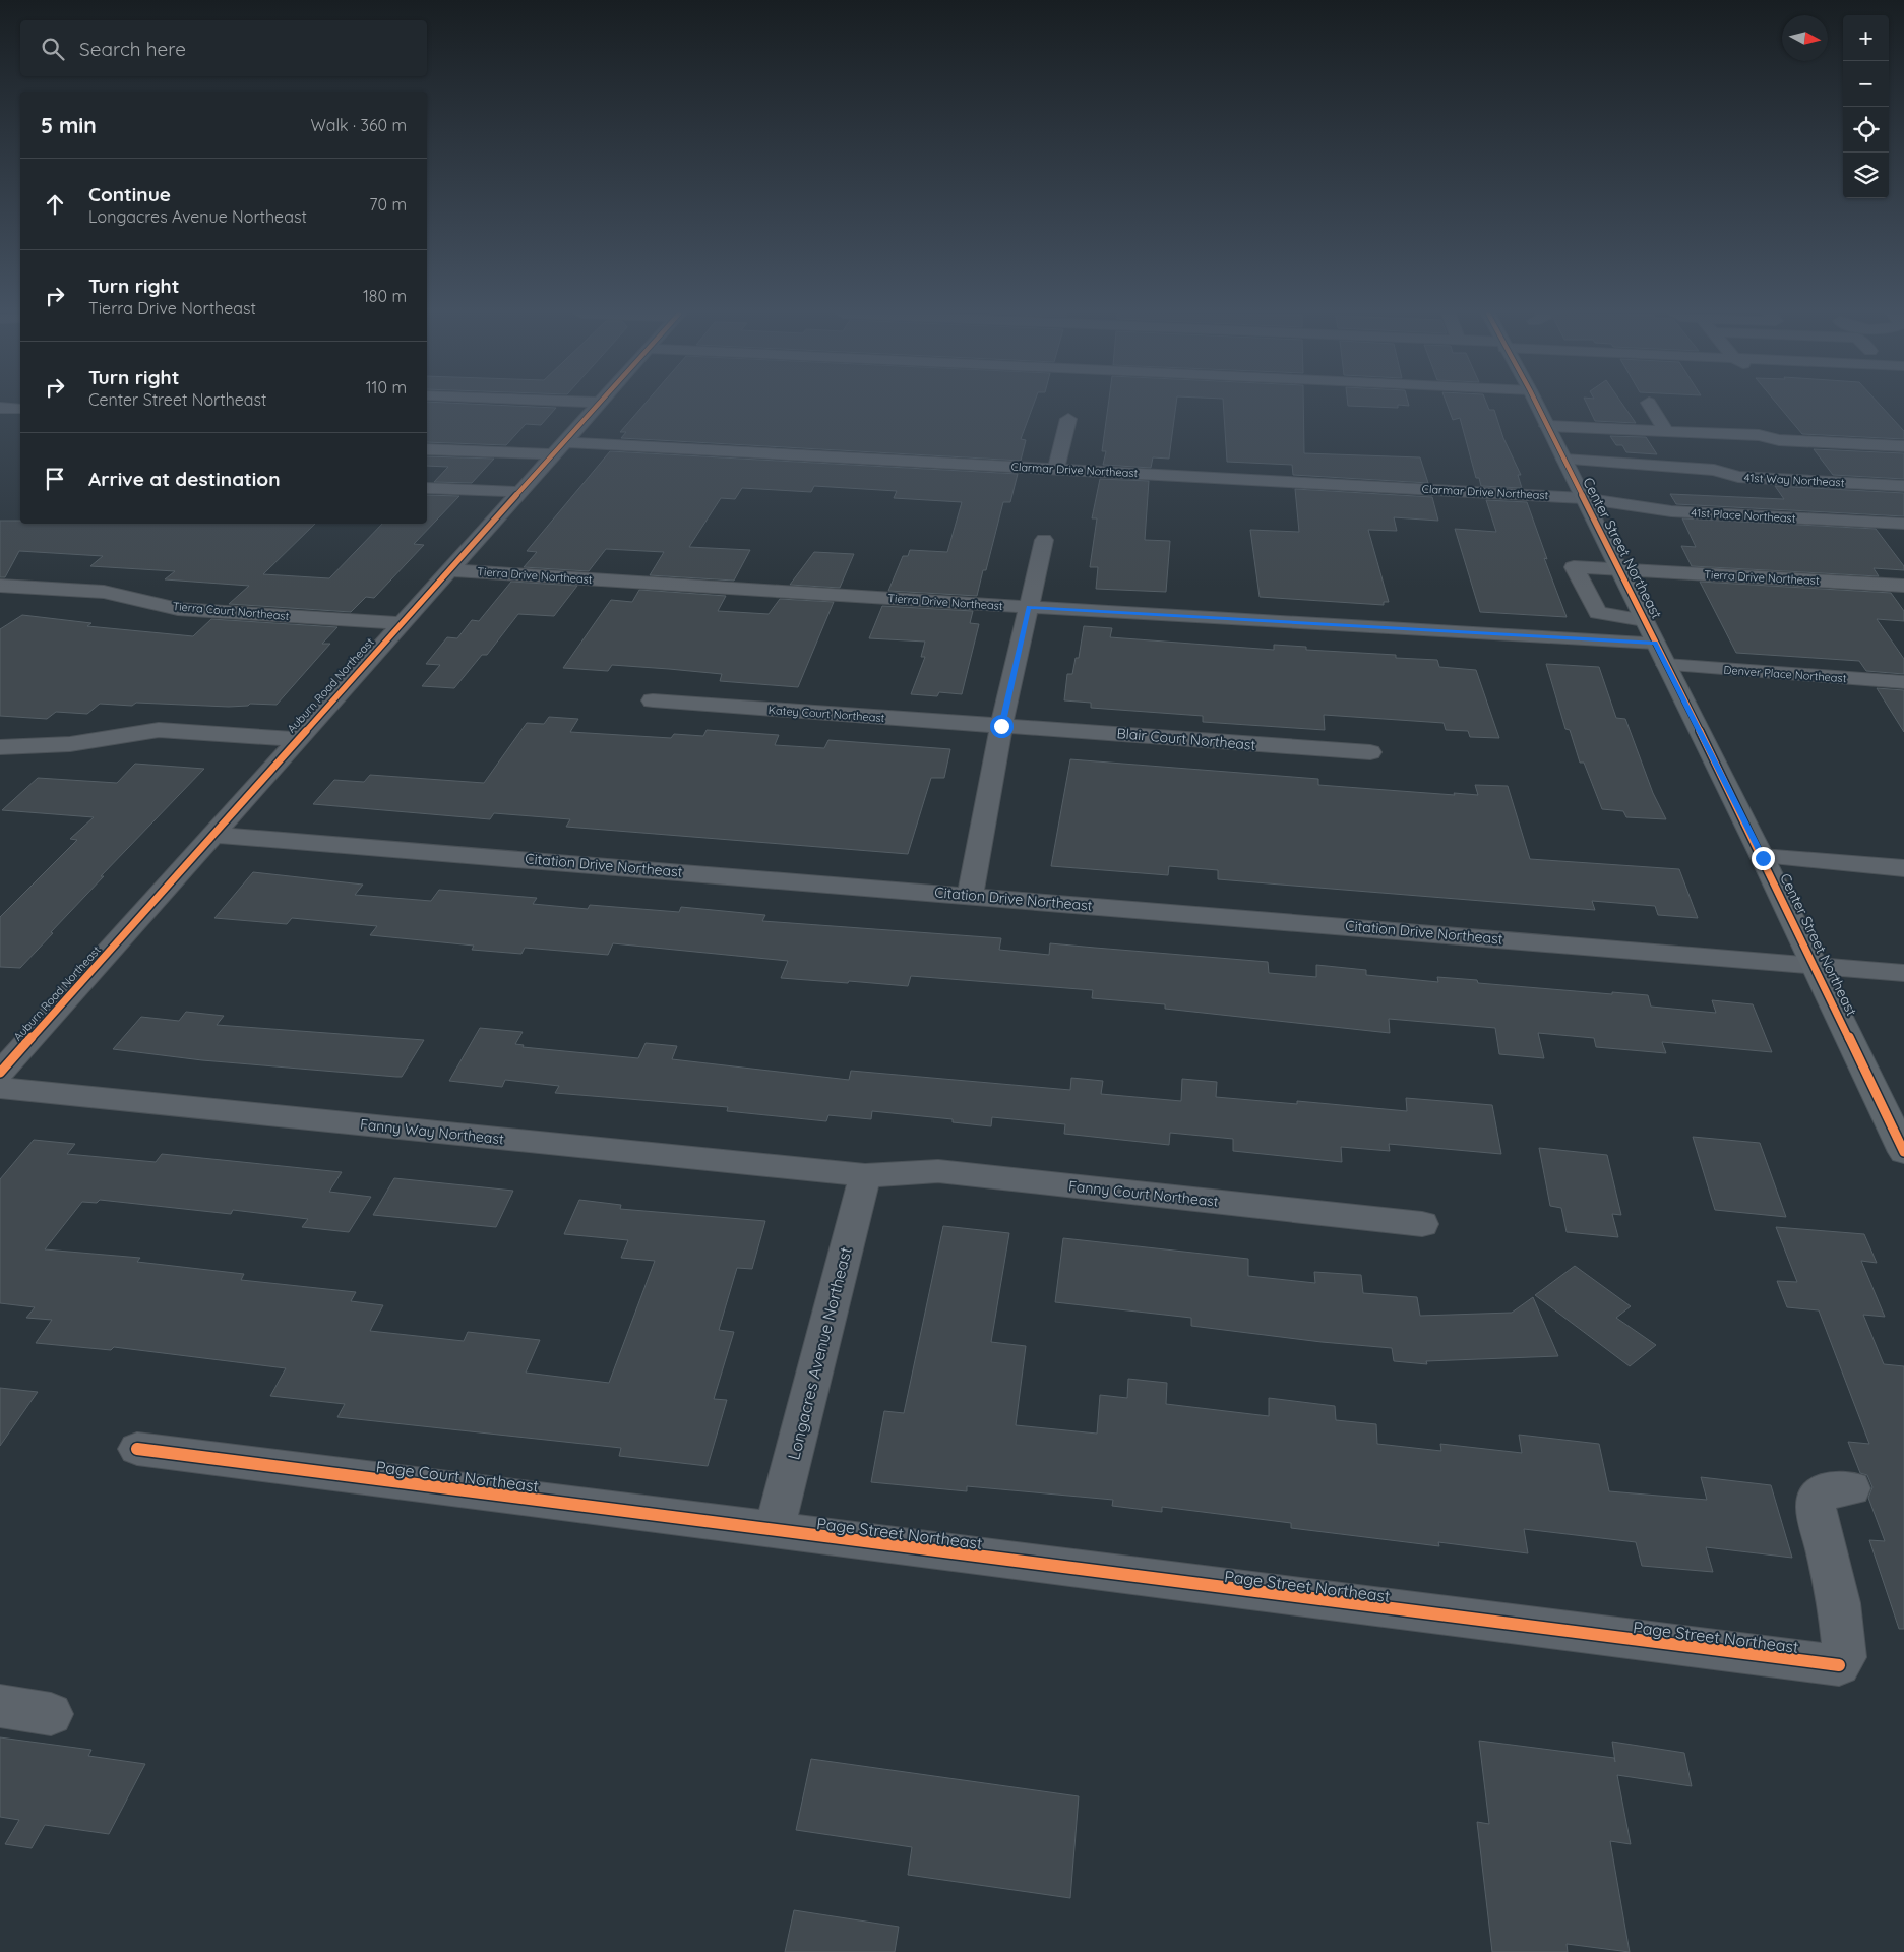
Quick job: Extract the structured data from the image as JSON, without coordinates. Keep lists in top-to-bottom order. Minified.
{"streets":{"main road":["Center Street Northeast"],"street":["Clarmar Drive Northeast","41st Way Northeast","41st Place Northeast","Tierra Drive Northeast","Tierra Court Northeast","Denver Place Northeast","Auburn Road Northeast","Katey Court Northeast","Blair Court Northeast","Citation Drive Northeast","Fanny Way Northeast","Fanny Court Northeast","Longacres Avenue Northeast","Page Court Northeast","Page Street Northeast"]},"crossings":[["Clarmar Drive Northeast","41st Place Northeast"],["Clarmar Drive Northeast","Center Street Northeast"],["Clarmar Drive Northeast","Auburn Road Northeast"],["41st Way Northeast","Center Street Northeast"],["41st Place Northeast","Center Street Northeast"],["Center Street Northeast","Tierra Drive Northeast"],["Center Street Northeast","Denver Place Northeast"],["Center Street Northeast","Citation Drive Northeast"],["Tierra Drive Northeast","Auburn Road Northeast"],["Tierra Court Northeast","Auburn Road Northeast"],["Auburn Road Northeast","Citation Drive Northeast"],["Katey Court Northeast","Blair Court Northeast"],["Fanny Way Northeast","Fanny Court Northeast"],["Fanny Way Northeast","Longacres Avenue Northeast"],["Fanny Court Northeast","Longacres Avenue Northeast"],["Longacres Avenue Northeast","Page Court Northeast"],["Longacres Avenue Northeast","Page Street Northeast"],["Page Court Northeast","Page Street Northeast"]],"north":"right","page":{"map_buttons":["+","−"],"search":"Search here","heading":["5 min","Walk · 360 m"],"list":[["Continue","Longacres Avenue Northeast","70 m"],["Turn right","Tierra Drive Northeast","180 m"],["Turn right","Center Street Northeast","110 m"],"Arrive at destination"]}}
